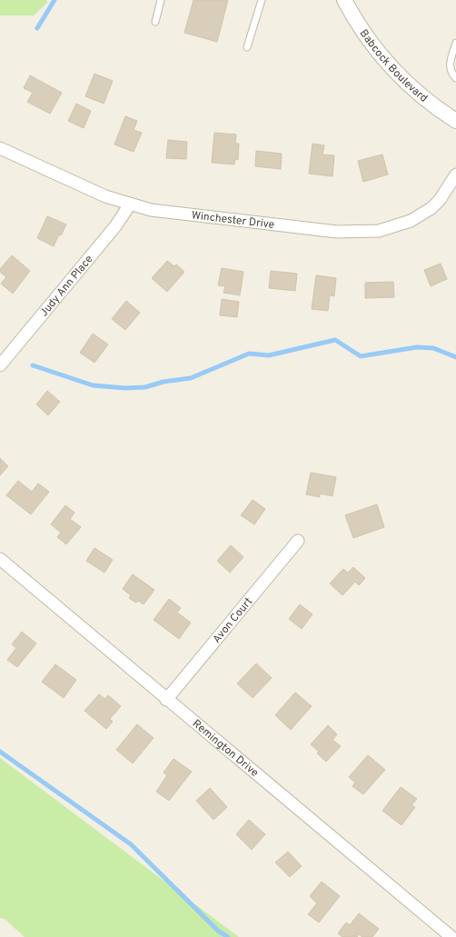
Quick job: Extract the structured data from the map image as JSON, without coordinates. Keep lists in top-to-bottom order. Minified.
{"streets":{"street":["Babcock Boulevard","Winchester Drive","Judy Ann Place","Avon Court","Remington Drive"]},"crossings":[["Winchester Drive","Judy Ann Place"],["Avon Court","Remington Drive"]]}
